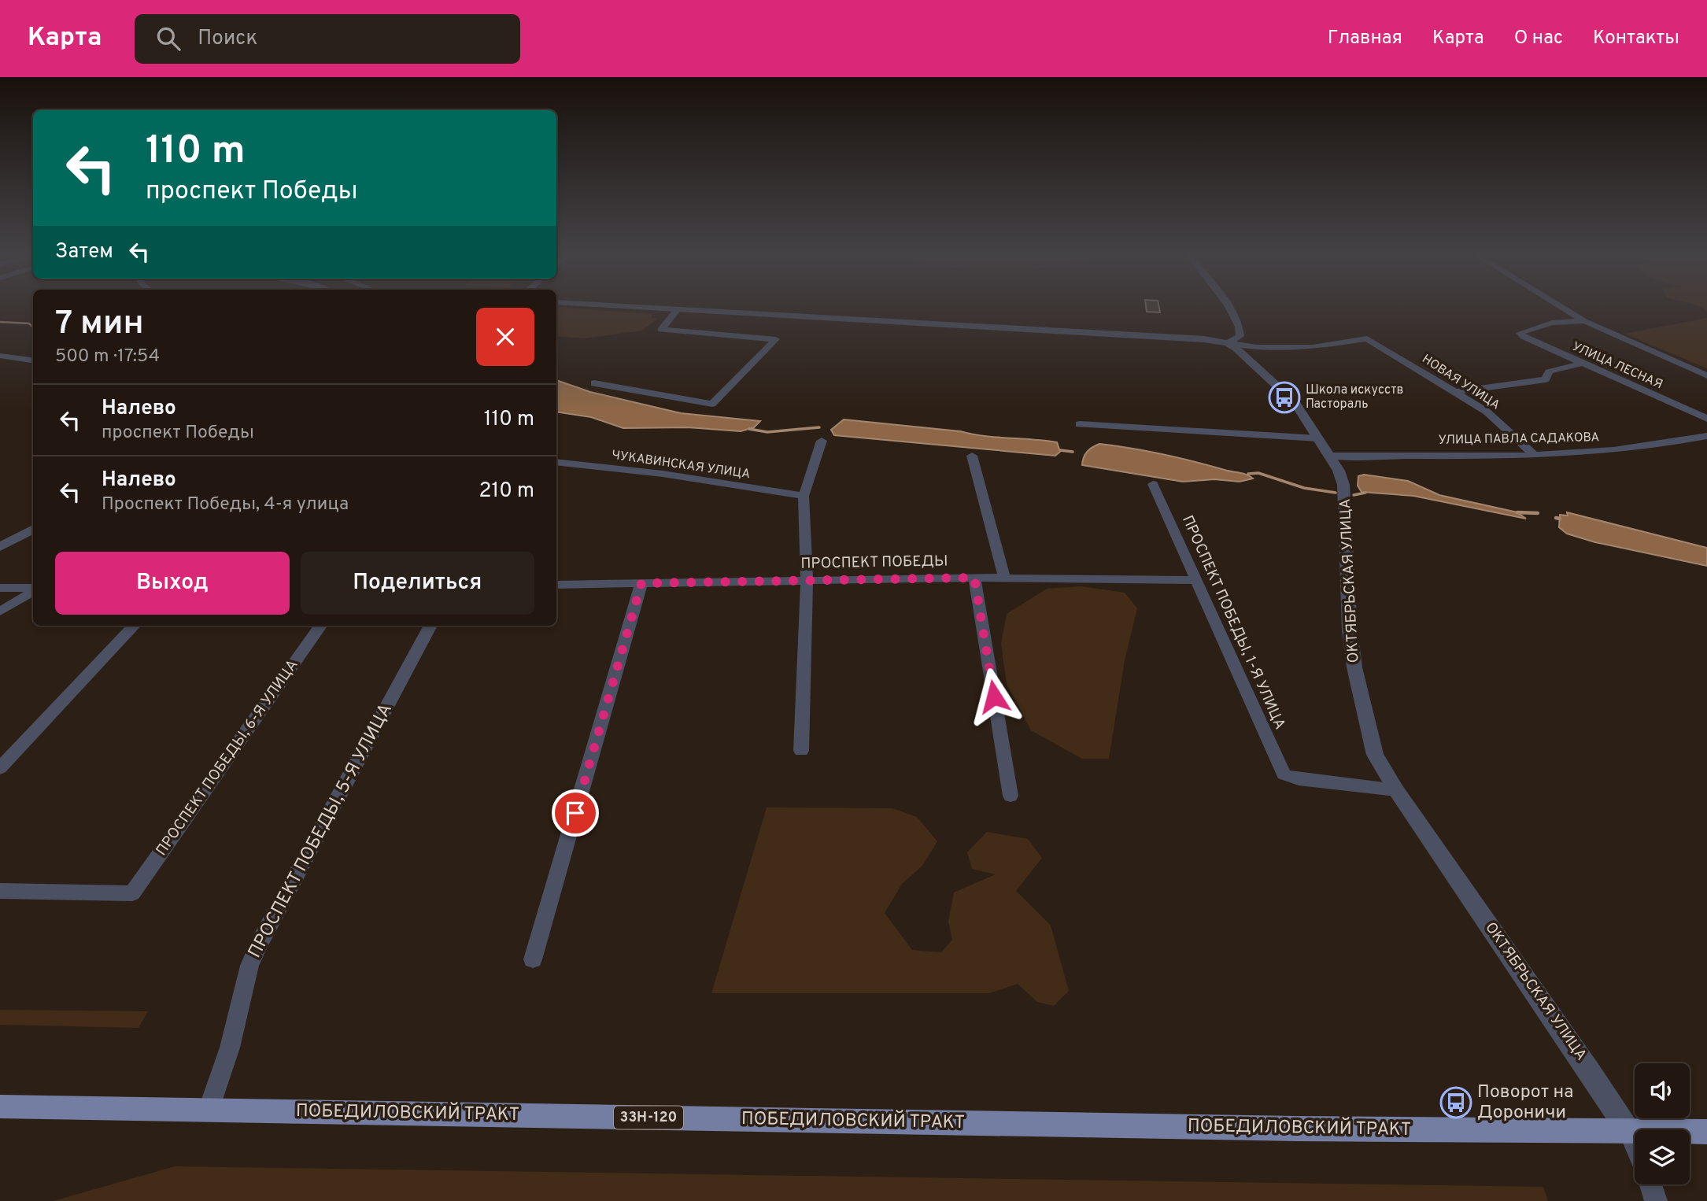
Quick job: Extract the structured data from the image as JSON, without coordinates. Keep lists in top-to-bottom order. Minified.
{"streets":{"main road":["ПОБЕДИЛОВСКИЙ ТРАКТ","33Н-120"],"street":["УЛИЦА ЛЕСНАЯ","НОВАЯ УЛИЦА","УЛИЦА ПАВЛА САДАКОВА","ЧУКАВИНСКАЯ УЛИЦА","ПРОСПЕКТ ПОБЕДЫ","ОКТЯБРЬСКАЯ УЛИЦА","ПРОСПЕКТ ПОБЕДЫ, 1-Я УЛИЦА","ПРОСПЕКТ ПОБЕДЫ, 6-Я УЛИЦА","ПРОСПЕКТ ПОБЕДЫ, 5-Я УЛИЦА"]},"crossings":[["НОВАЯ УЛИЦА","УЛИЦА ПАВЛА САДАКОВА"],["НОВАЯ УЛИЦА","ОКТЯБРЬСКАЯ УЛИЦА"],["УЛИЦА ПАВЛА САДАКОВА","ОКТЯБРЬСКАЯ УЛИЦА"],["ПРОСПЕКТ ПОБЕДЫ","ПРОСПЕКТ ПОБЕДЫ, 1-Я УЛИЦА"],["ОКТЯБРЬСКАЯ УЛИЦА","ПРОСПЕКТ ПОБЕДЫ, 1-Я УЛИЦА"],["ОКТЯБРЬСКАЯ УЛИЦА","ПОБЕДИЛОВСКИЙ ТРАКТ"],["ПРОСПЕКТ ПОБЕДЫ, 5-Я УЛИЦА","ПОБЕДИЛОВСКИЙ ТРАКТ"]],"places":{"bus stop":["Школа искусств Пастораль","Поворот на Дороничи"]},"page":{"header":"Карта","search":"Поиск","nav":["Главная","Карта","О нас","Контакты"],"turn":["110 m","проспект Победы"],"then":"Затем","heading":["7 мин","500 m · 17:54"],"list":[{"name":"Налево","note":"проспект Победы","value":"110 m"},{"name":"Налево","note":"Проспект Победы, 4-я улица","value":"210 m"}],"buttons":["Выход","Поделиться"]}}
